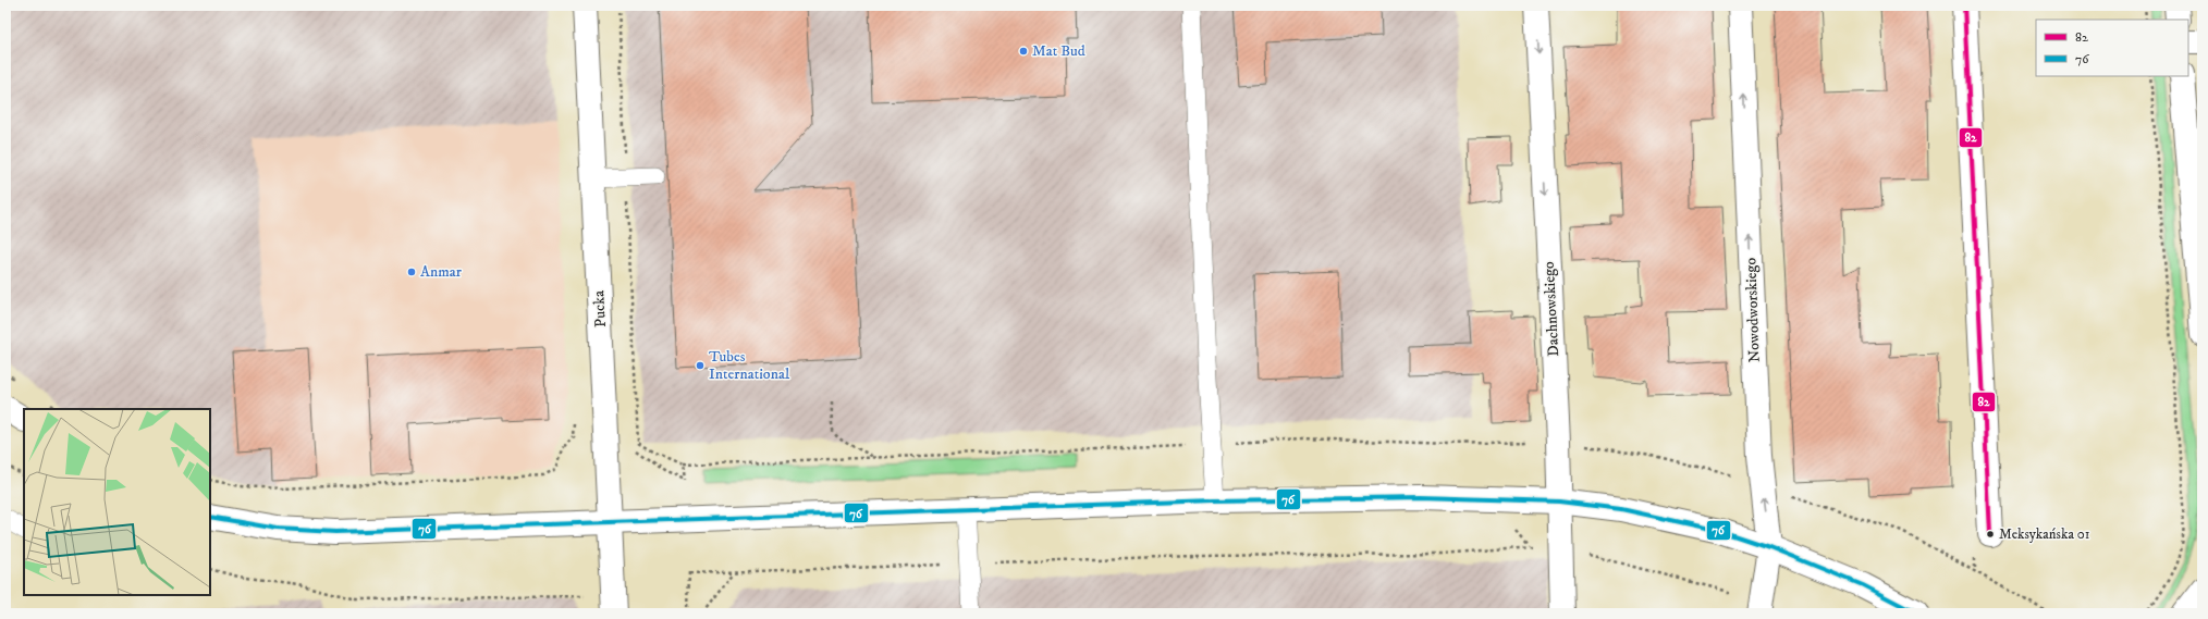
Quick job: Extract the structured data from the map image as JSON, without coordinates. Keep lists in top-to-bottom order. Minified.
{"streets":{"street":["Pucka","Dachnowskiego","Nowodworskiego"]},"one_way":["Dachnowskiego","Nowodworskiego"],"places":["Mat Bud","Anmar","Tubes International","Meksykańska 01"],"lines":["transit line 82","transit line 76"],"legend":["82","76"]}
